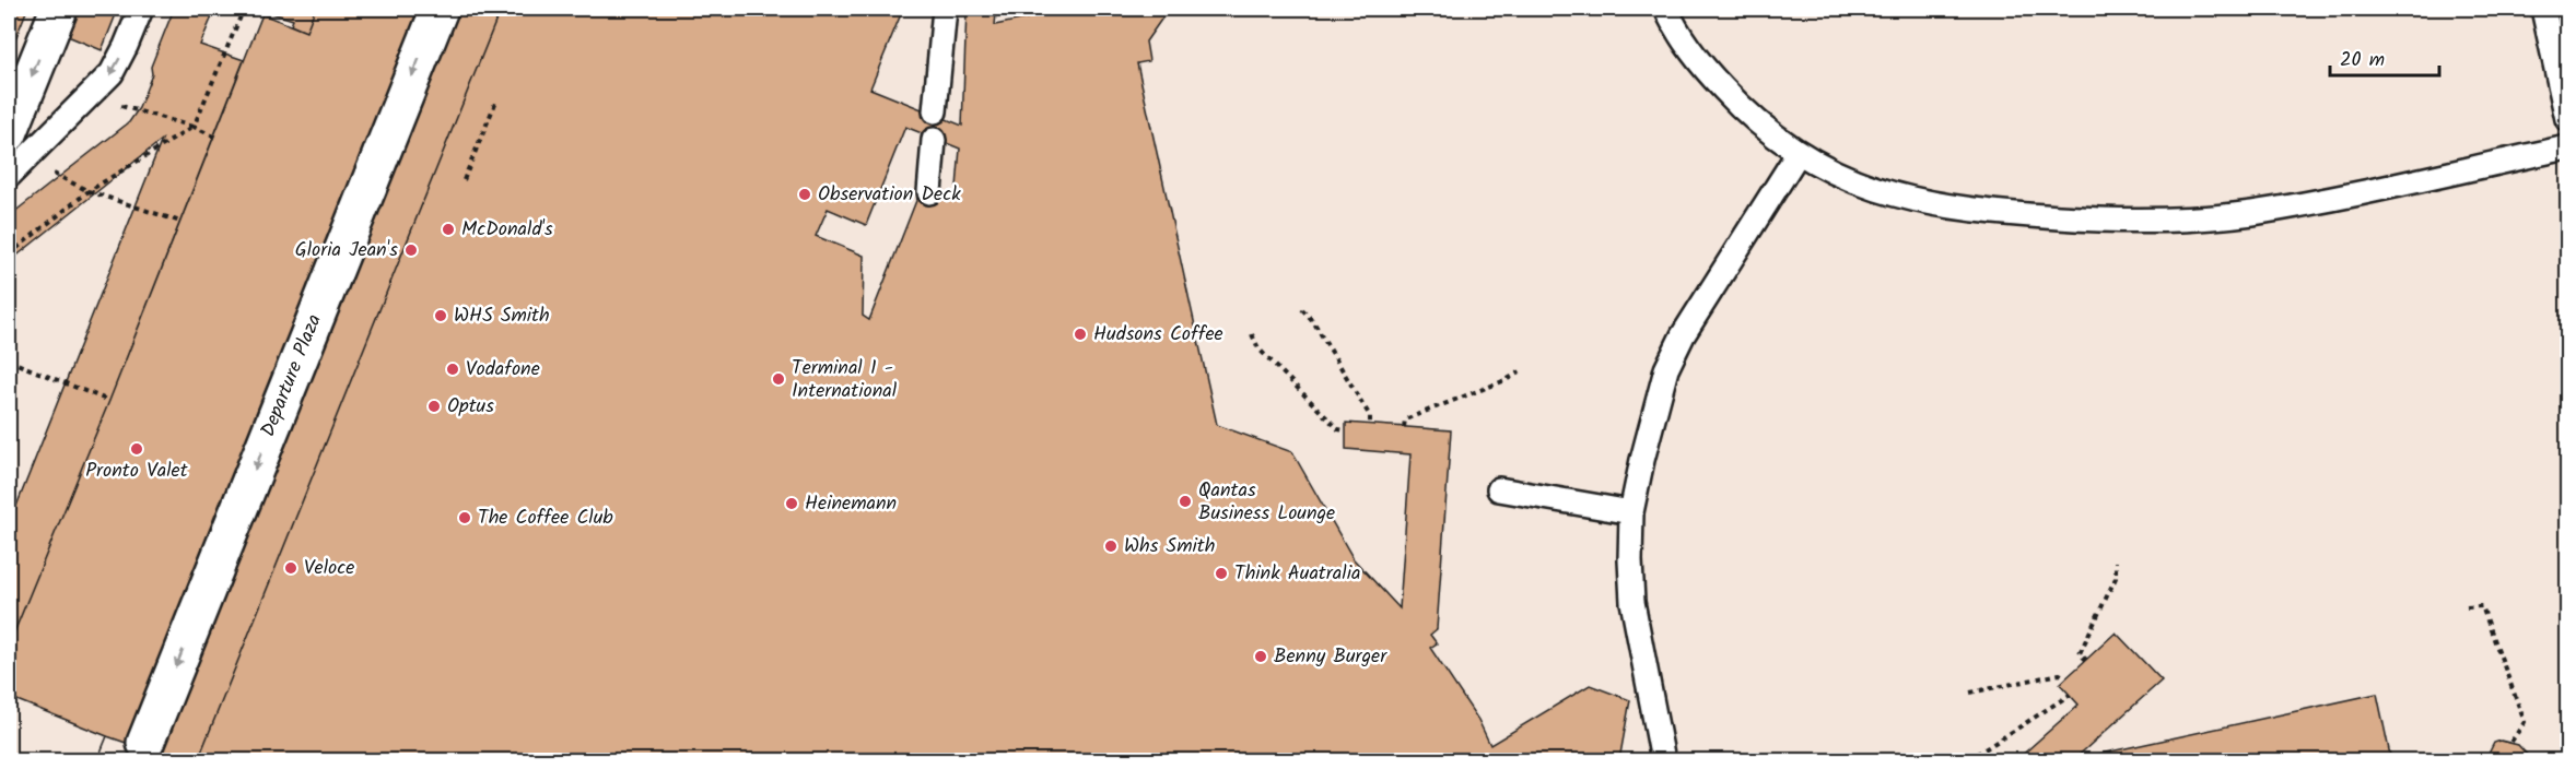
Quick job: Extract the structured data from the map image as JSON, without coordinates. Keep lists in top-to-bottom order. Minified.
{"streets":{"street":["Departure Plaza"]},"one_way":["Departure Plaza"],"places":["Observation Deck","McDonald's","Gloria Jean's","WHS Smith","Hudsons Coffee","Vodafone","Terminal 1 - International","Optus","Pronto Valet","Qantas Business Lounge","Heinemann","The Coffee Club","Whs Smith","Veloce","Think Auatralia","Benny Burger"],"scale_bar":"20 m"}
